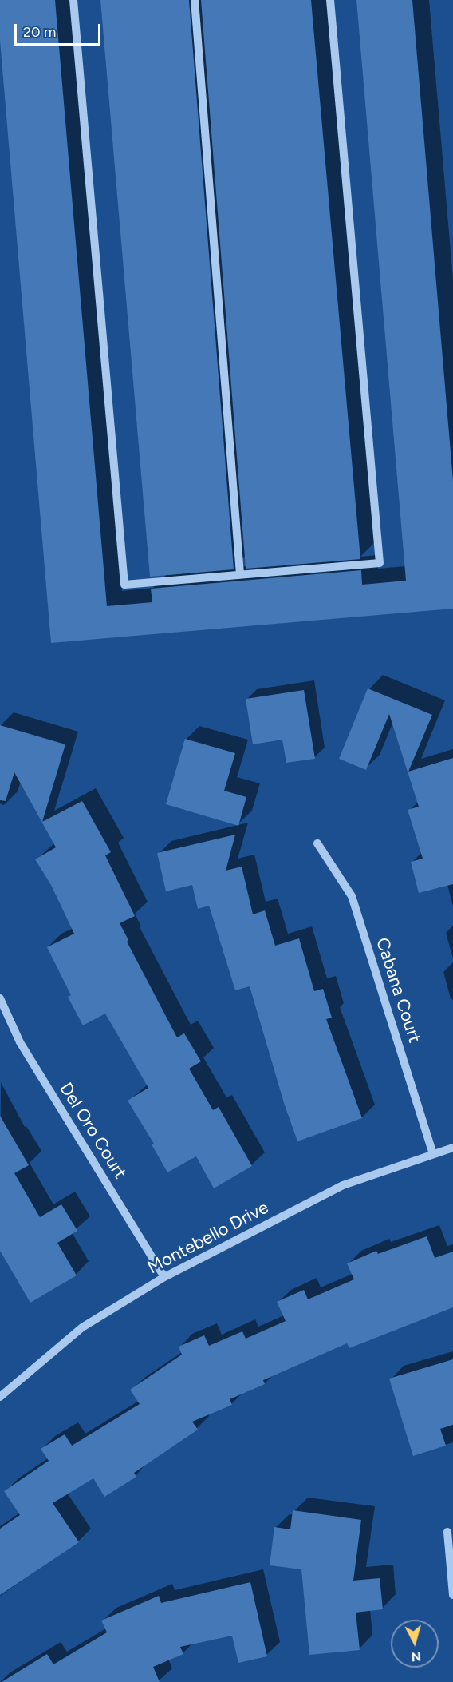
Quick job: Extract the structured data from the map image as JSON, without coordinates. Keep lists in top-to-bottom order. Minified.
{"streets":{"street":["Cabana Court","Del Oro Court","Montebello Drive"]},"crossings":[["Cabana Court","Montebello Drive"],["Del Oro Court","Montebello Drive"]],"scale_bar":"20 m","north":"bottom"}
